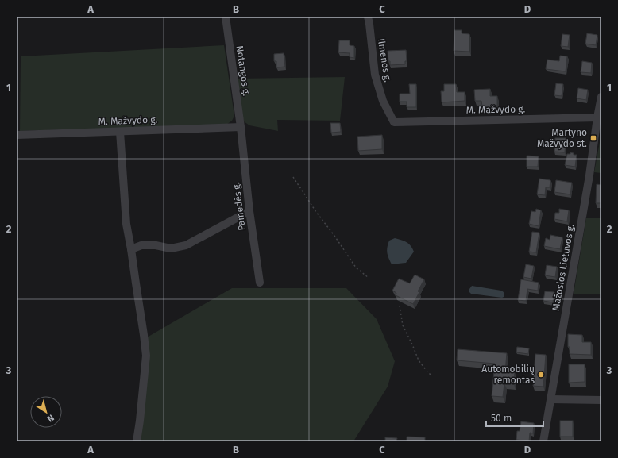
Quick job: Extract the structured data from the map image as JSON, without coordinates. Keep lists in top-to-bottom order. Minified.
{"streets":{"street":["Ilmenos g.","Notangos g.","M. Mažvydo g.","Pamedės g.","Mažosios Lietuvos g."]},"crossings":[["Ilmenos g.","M. Mažvydo g."],["Notangos g.","M. Mažvydo g."],["Notangos g.","Pamedės g."],["M. Mažvydo g.","Pamedės g."],["M. Mažvydo g.","Mažosios Lietuvos g."]],"places":{"transit":["Martyno Mažvydo st."],"other":["Automobilių remontas"]},"scale_bar":"50 m","north":"bottom right","grid":{"columns":["A","B","C","D"],"rows":["1","2","3"]}}
